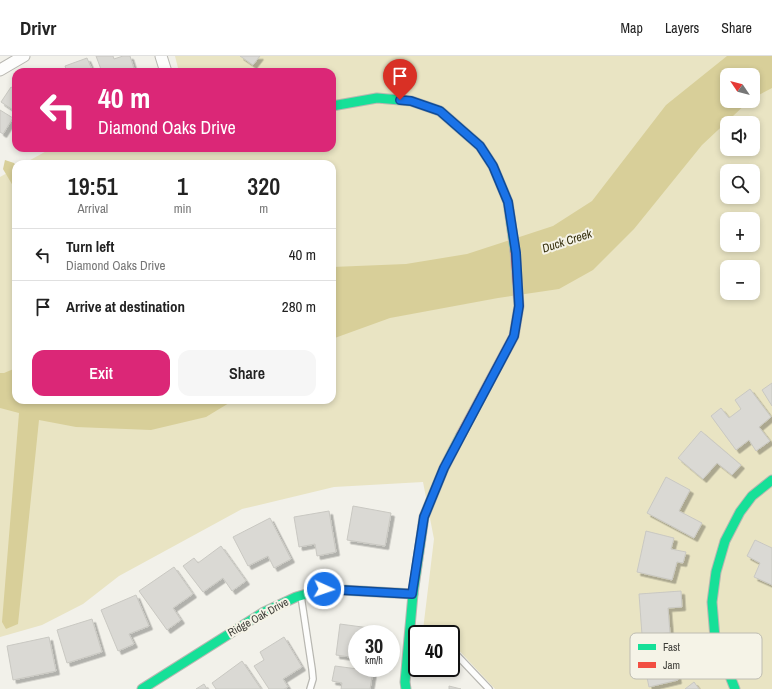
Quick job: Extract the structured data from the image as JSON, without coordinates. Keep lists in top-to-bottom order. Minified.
{"streets":{"street":["Ridge Oak Drive"]},"water":["Duck Creek"],"legend":["Fast","Jam"],"north":"top left","page":{"header":"Drivr","nav":["Map","Layers","Share"],"map_buttons":["+","−"],"turn":["40 m","Diamond Oaks Drive"],"eta":["19:51","Arrival","1","min","320","m"],"list":[{"name":"Turn left","note":"Diamond Oaks Drive","value":"40 m"},{"name":"Arrive at destination","value":"280 m"}],"buttons":["Exit","Share"],"speed":"30 km/h","limit":"40"}}
